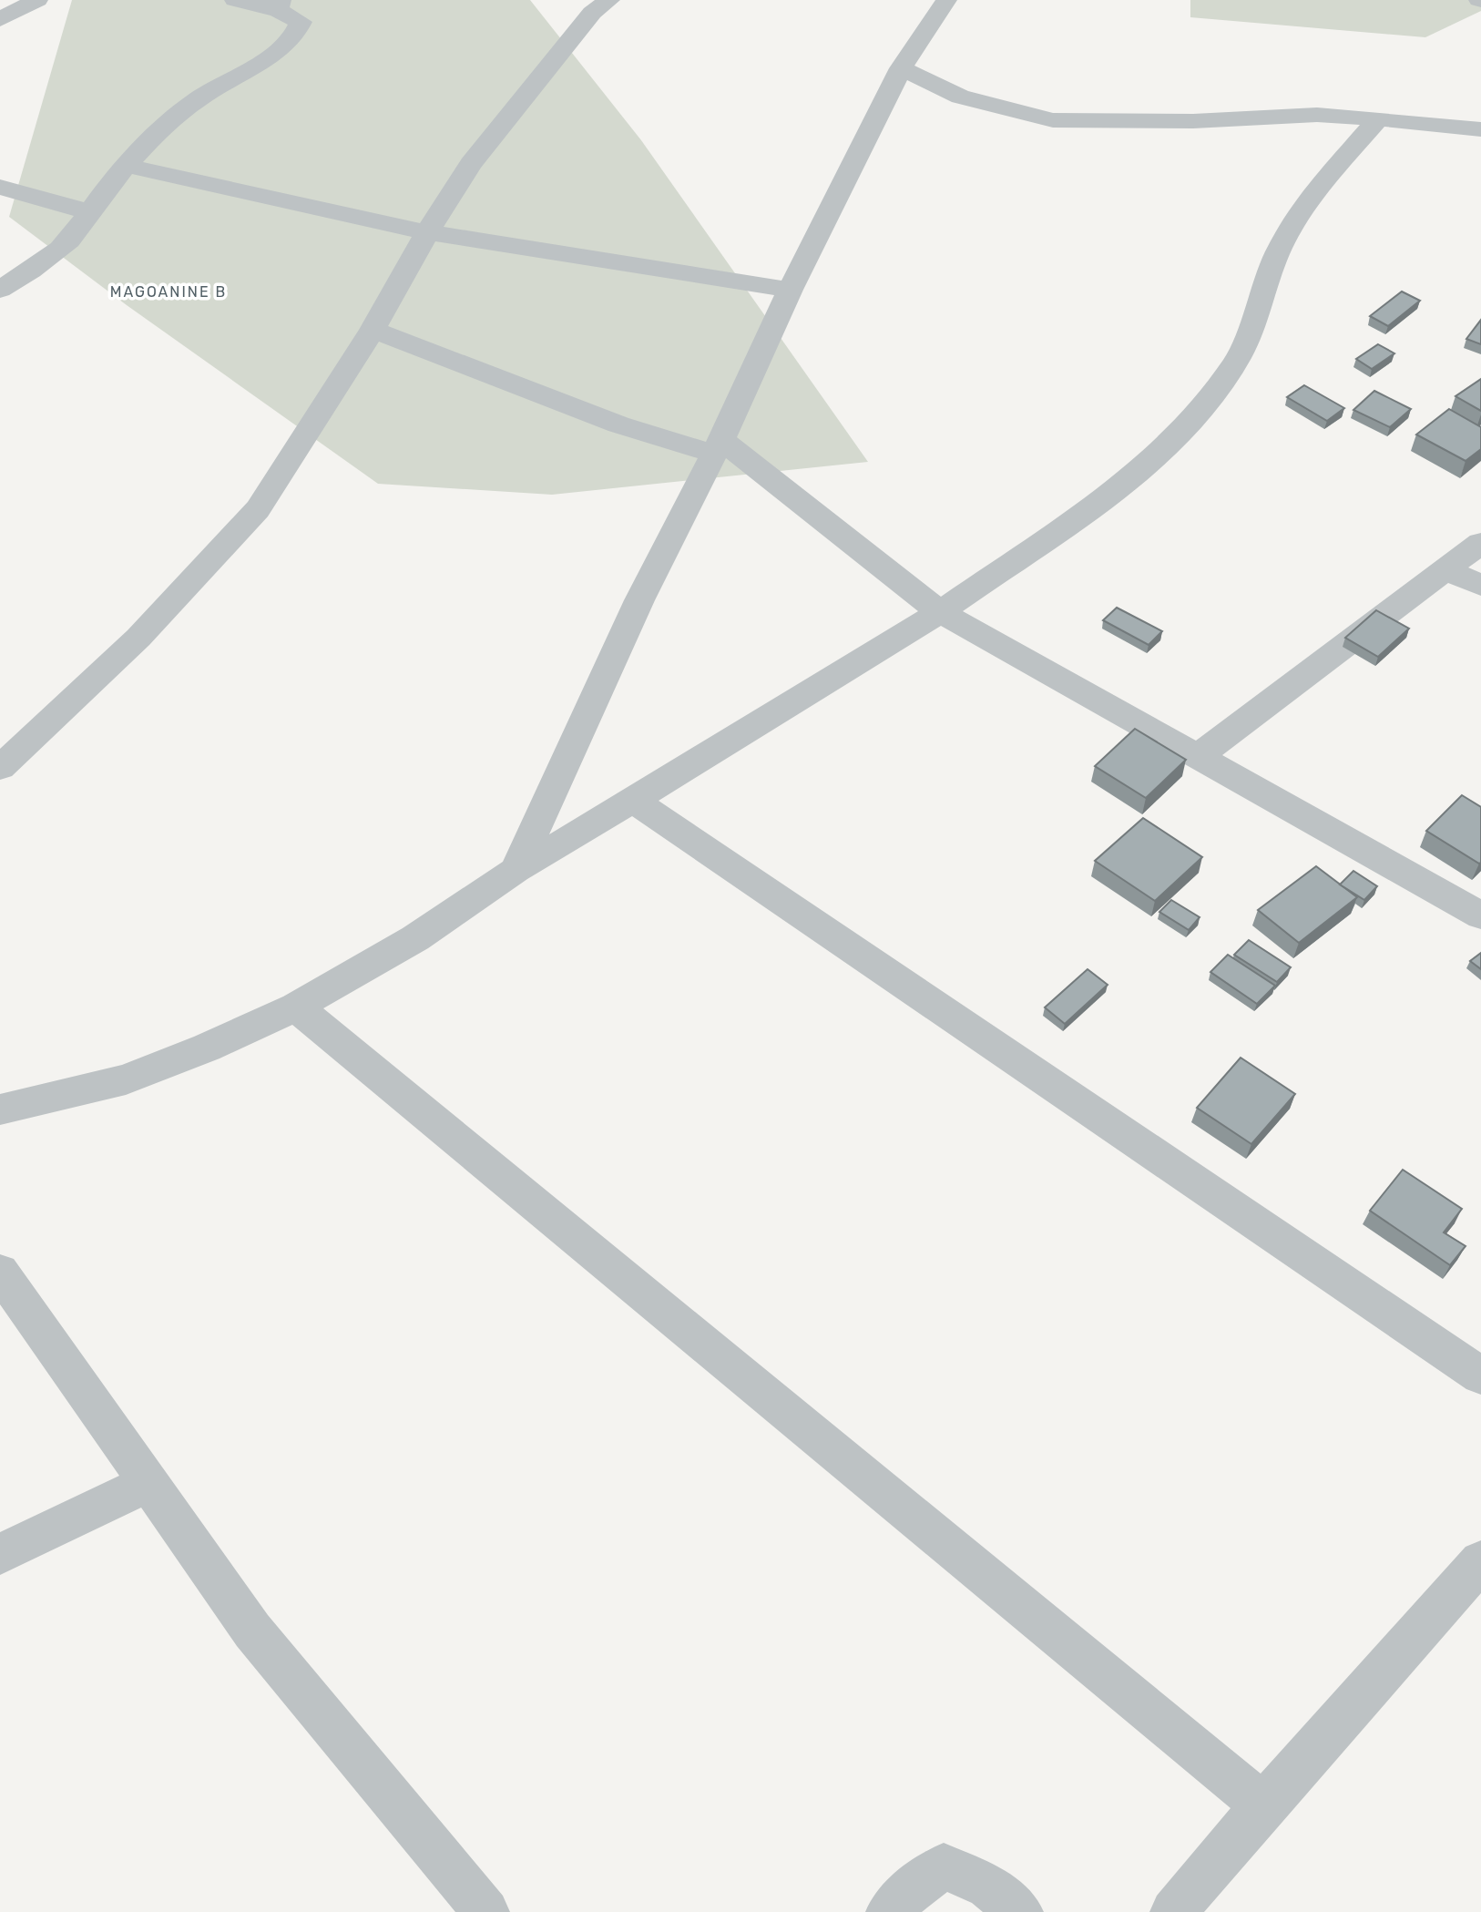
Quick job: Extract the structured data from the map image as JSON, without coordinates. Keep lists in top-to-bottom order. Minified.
{"districts":["MAGOANINE B"]}
